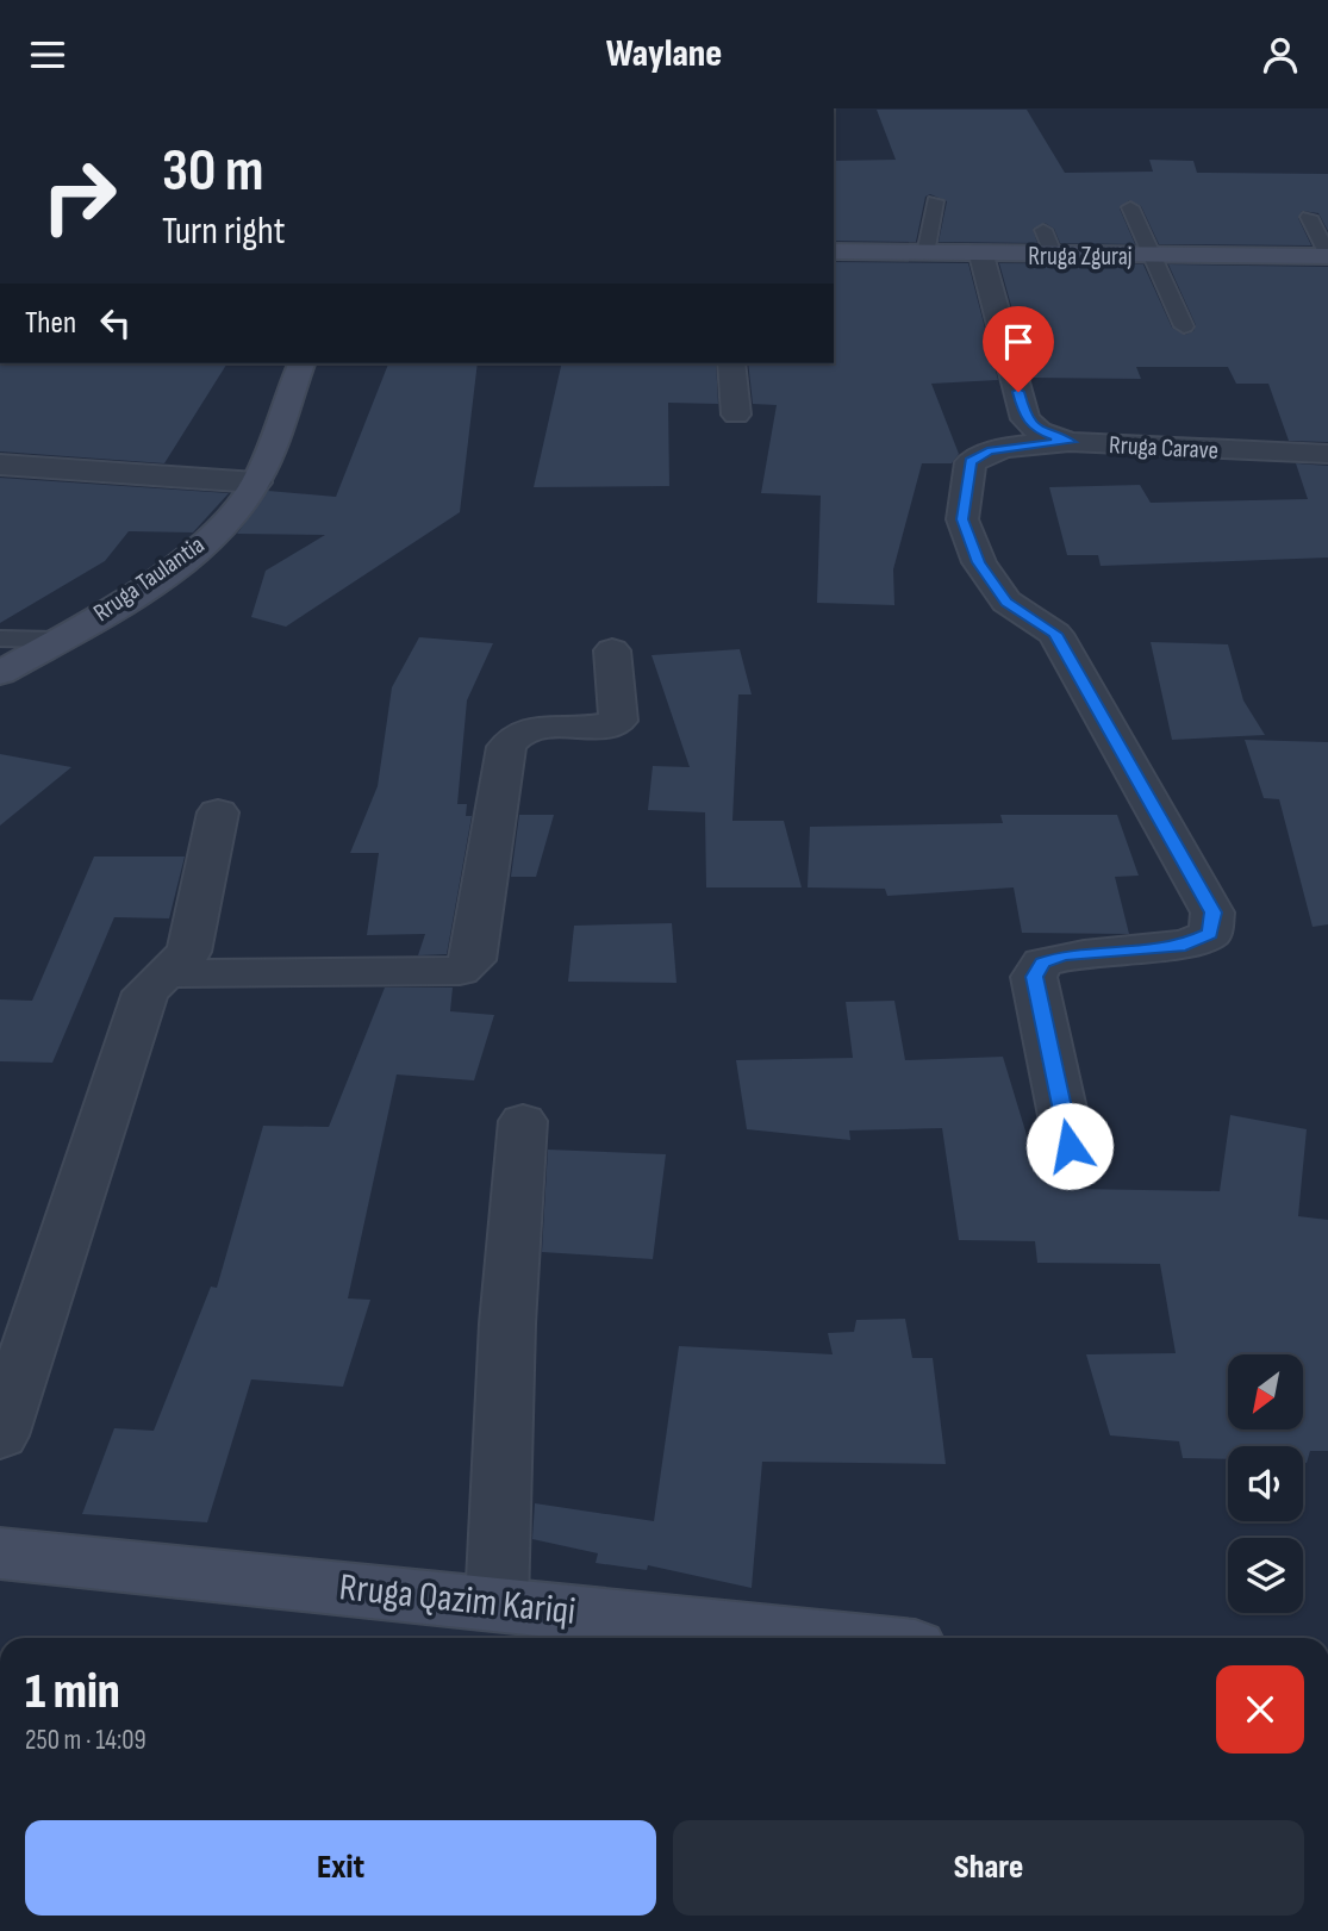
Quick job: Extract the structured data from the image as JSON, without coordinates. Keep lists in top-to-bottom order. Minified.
{"streets":{"street":["Rruga Zguraj","Rruga Carave","Rruga Taulantia","Rruga Qazim Kariqi"]},"crossings":[["Rruga Zguraj","Rruga Carave"]],"north":"bottom left","page":{"header":"Waylane","turn":["30 m","Turn right"],"then":"Then","heading":["1 min","250 m · 14:09"],"buttons":["Exit","Share"]}}
